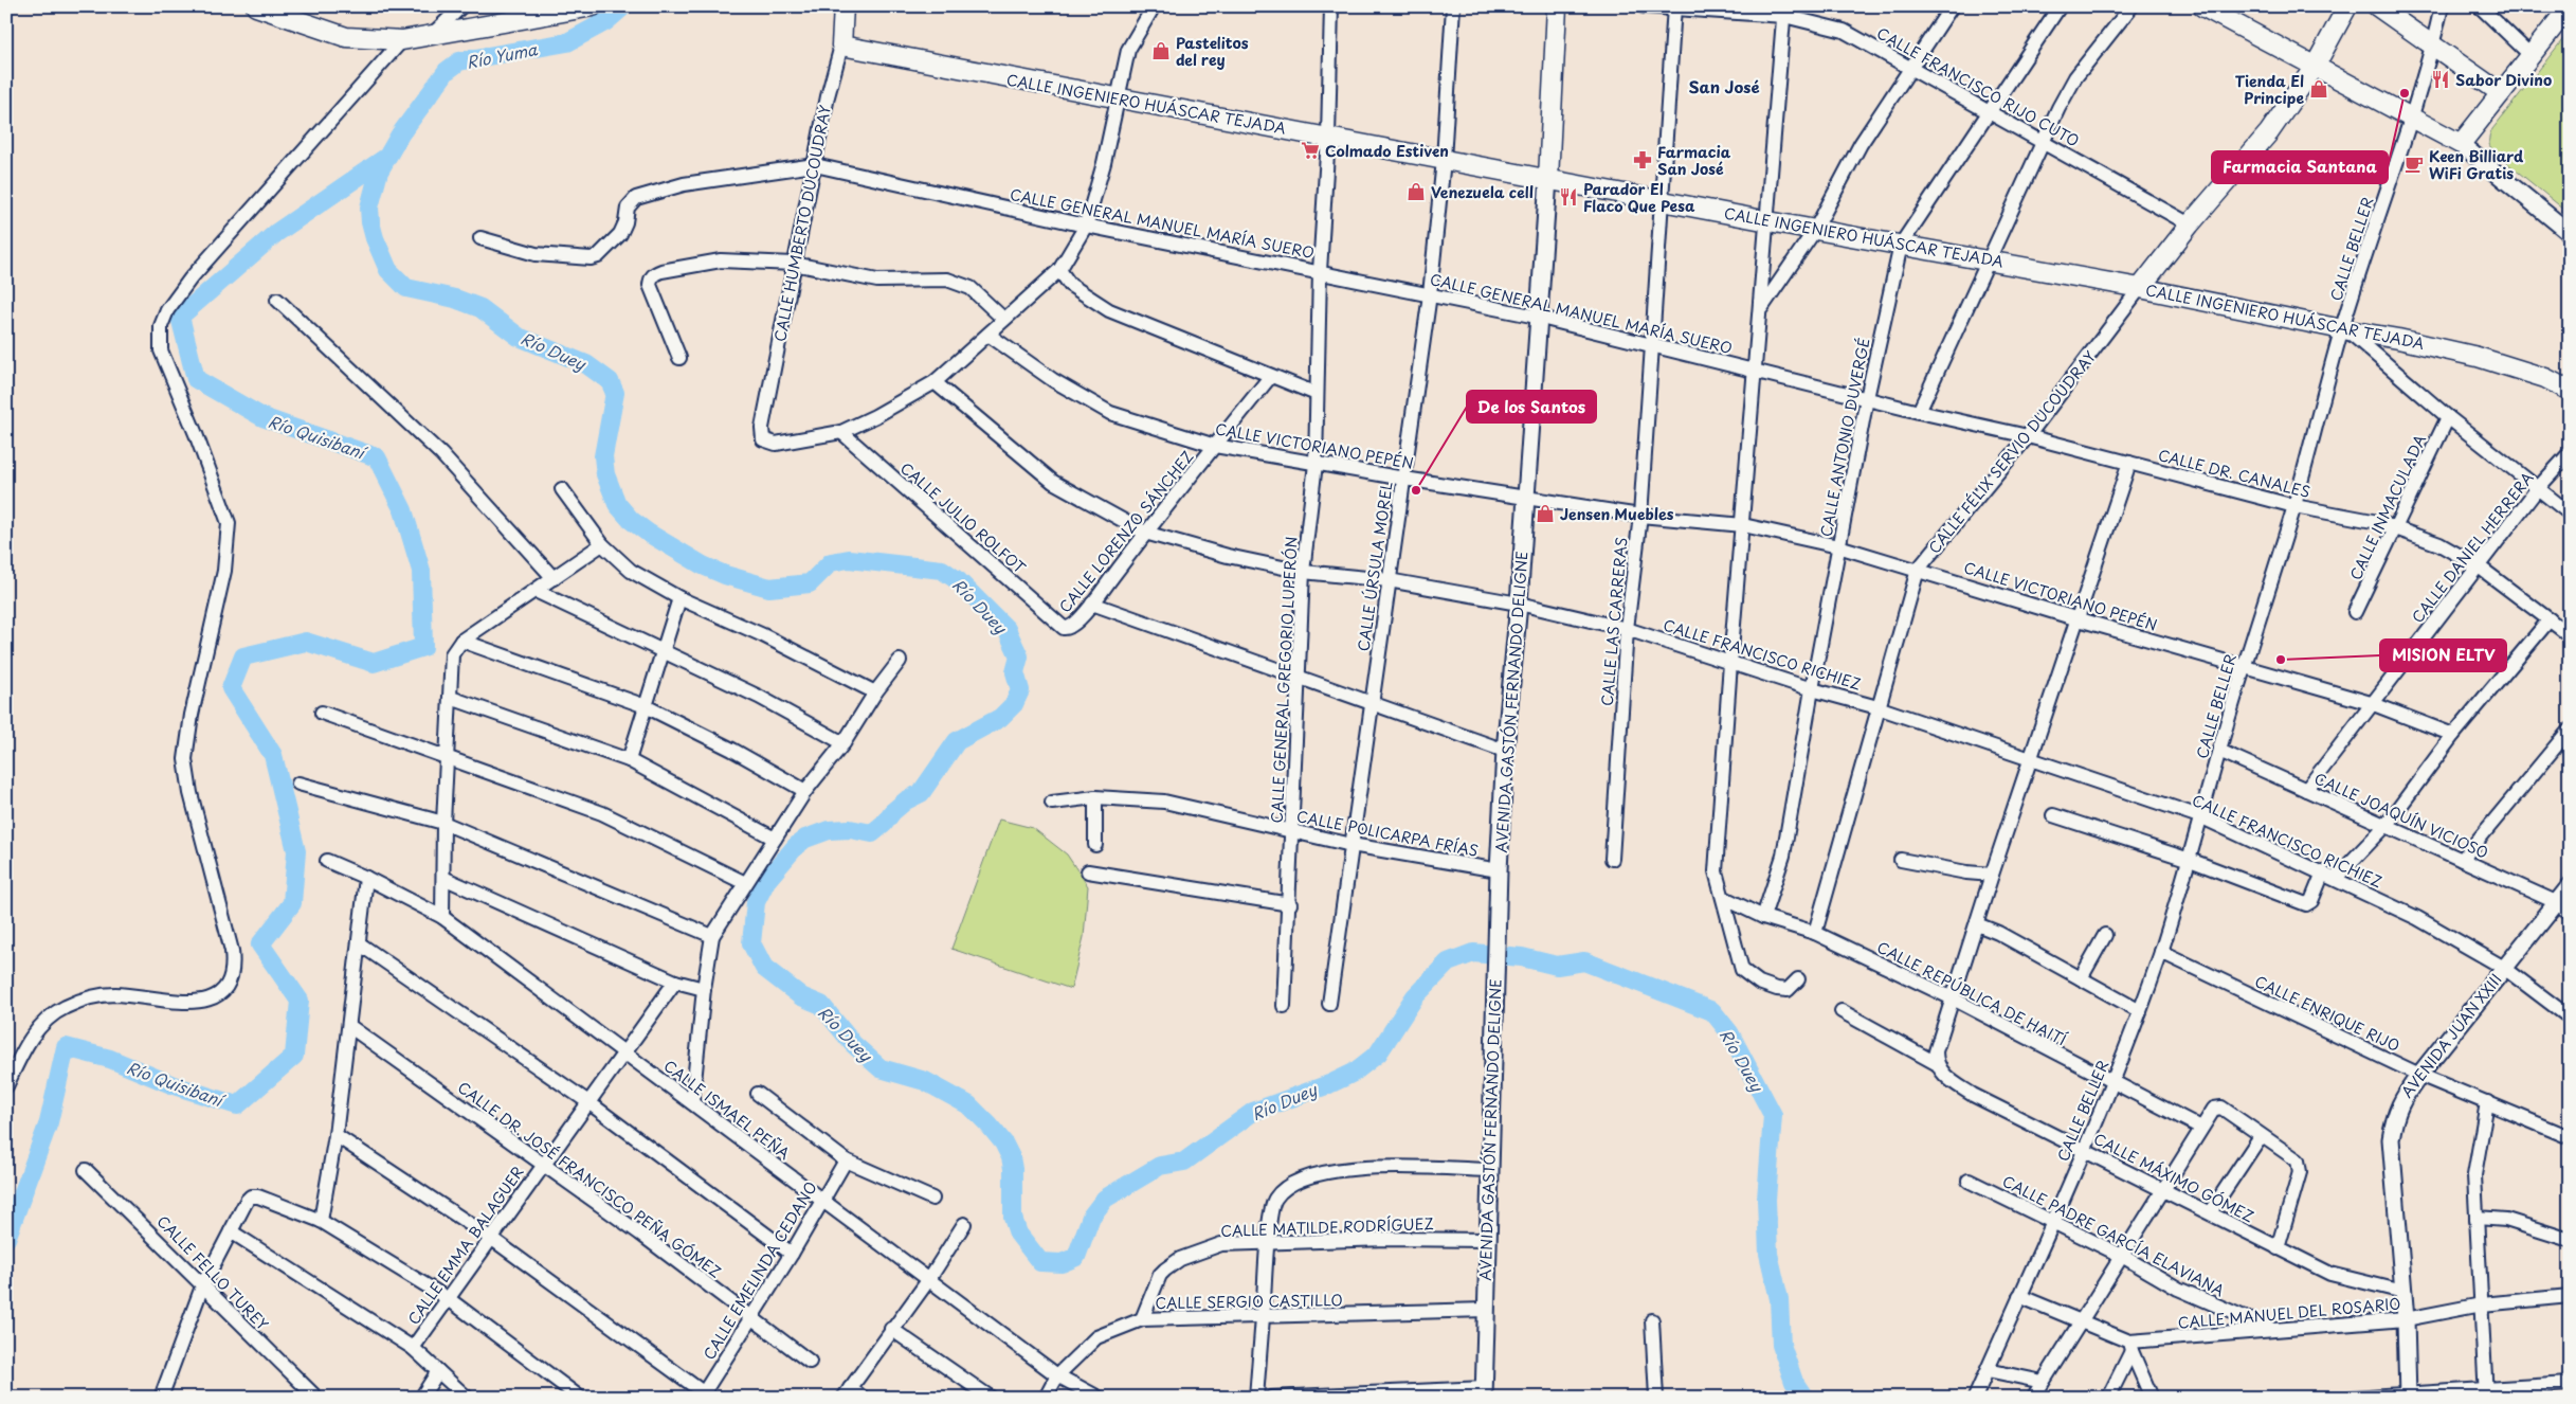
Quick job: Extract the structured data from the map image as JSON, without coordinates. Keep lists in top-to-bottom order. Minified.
{"streets":{"main road":["CALLE INGENIERO HUÁSCAR TEJADA","CALLE HUMBERTO DUCOUDRAY","CALLE FÉLIX SERVIO DUCOUDRAY","AVENIDA GASTÓN FERNANDO DELIGNE"],"street":["CALLE FRANCISCO RIJO CUTO","CALLE GENERAL MANUEL MARÍA SUERO","CALLE BELLER","CALLE ANTONIO DUVERGÉ","CALLE VICTORIANO PEPÉN","CALLE DR. CANALES","CALLE INMACULADA","CALLE JULIO ROLFOT","CALLE LORENZO SÁNCHEZ","CALLE DANIEL HERRERA","CALLE ÚRSULA MOREL","CALLE LAS CARRERAS","CALLE FRANCISCO RICHIEZ","CALLE GENERAL GREGORIO LUPERÓN","CALLE JOAQUÍN VICIOSO","CALLE POLICARPA FRÍAS","CALLE REPÚBLICA DE HAITÍ","CALLE ENRIQUE RIJO","AVENIDA JUAN XXIII","CALLE ISMAEL PEÑA","CALLE MÁXIMO GÓMEZ","CALLE DR. JOSÉ FRANCISCO PEÑA GÓMEZ","CALLE MATILDE RODRÍGUEZ","CALLE PADRE GARCÍA ELAVIANA","CALLE EMMA BALAGUER","CALLE EMELINDA CEDANO","CALLE FELLO TUREY","CALLE SERGIO CASTILLO","CALLE MANUEL DEL ROSARIO"]},"crossings":[["CALLE FRANCISCO RIJO CUTO","CALLE ANTONIO DUVERGÉ"],["CALLE FRANCISCO RIJO CUTO","CALLE FÉLIX SERVIO DUCOUDRAY"],["CALLE FRANCISCO RIJO CUTO","CALLE LAS CARRERAS"],["CALLE INGENIERO HUÁSCAR TEJADA","CALLE HUMBERTO DUCOUDRAY"],["CALLE INGENIERO HUÁSCAR TEJADA","CALLE BELLER"],["CALLE INGENIERO HUÁSCAR TEJADA","CALLE ANTONIO DUVERGÉ"],["CALLE INGENIERO HUÁSCAR TEJADA","CALLE FÉLIX SERVIO DUCOUDRAY"],["CALLE INGENIERO HUÁSCAR TEJADA","CALLE ÚRSULA MOREL"],["CALLE INGENIERO HUÁSCAR TEJADA","CALLE LAS CARRERAS"],["CALLE INGENIERO HUÁSCAR TEJADA","CALLE GENERAL GREGORIO LUPERÓN"],["CALLE INGENIERO HUÁSCAR TEJADA","AVENIDA GASTÓN FERNANDO DELIGNE"],["CALLE HUMBERTO DUCOUDRAY","CALLE GENERAL MANUEL MARÍA SUERO"],["CALLE HUMBERTO DUCOUDRAY","CALLE JULIO ROLFOT"],["CALLE GENERAL MANUEL MARÍA SUERO","CALLE ANTONIO DUVERGÉ"],["CALLE GENERAL MANUEL MARÍA SUERO","CALLE DR. CANALES"],["CALLE GENERAL MANUEL MARÍA SUERO","CALLE ÚRSULA MOREL"],["CALLE GENERAL MANUEL MARÍA SUERO","CALLE LAS CARRERAS"],["CALLE GENERAL MANUEL MARÍA SUERO","CALLE GENERAL GREGORIO LUPERÓN"],["CALLE GENERAL MANUEL MARÍA SUERO","AVENIDA GASTÓN FERNANDO DELIGNE"],["CALLE BELLER","CALLE VICTORIANO PEPÉN"],["CALLE BELLER","CALLE DR. CANALES"],["CALLE BELLER","CALLE FRANCISCO RICHIEZ"],["CALLE BELLER","CALLE JOAQUÍN VICIOSO"],["CALLE BELLER","CALLE REPÚBLICA DE HAITÍ"],["CALLE BELLER","CALLE ENRIQUE RIJO"],["CALLE BELLER","CALLE MÁXIMO GÓMEZ"],["CALLE BELLER","CALLE PADRE GARCÍA ELAVIANA"],["CALLE BELLER","CALLE MANUEL DEL ROSARIO"],["CALLE ANTONIO DUVERGÉ","CALLE VICTORIANO PEPÉN"],["CALLE ANTONIO DUVERGÉ","CALLE DR. CANALES"],["CALLE ANTONIO DUVERGÉ","CALLE FRANCISCO RICHIEZ"],["CALLE ANTONIO DUVERGÉ","CALLE REPÚBLICA DE HAITÍ"],["CALLE VICTORIANO PEPÉN","CALLE FÉLIX SERVIO DUCOUDRAY"],["CALLE VICTORIANO PEPÉN","CALLE LORENZO SÁNCHEZ"],["CALLE VICTORIANO PEPÉN","CALLE DANIEL HERRERA"],["CALLE VICTORIANO PEPÉN","CALLE ÚRSULA MOREL"],["CALLE VICTORIANO PEPÉN","CALLE LAS CARRERAS"],["CALLE VICTORIANO PEPÉN","CALLE GENERAL GREGORIO LUPERÓN"],["CALLE VICTORIANO PEPÉN","AVENIDA GASTÓN FERNANDO DELIGNE"],["CALLE FÉLIX SERVIO DUCOUDRAY","CALLE DR. CANALES"],["CALLE FÉLIX SERVIO DUCOUDRAY","CALLE FRANCISCO RICHIEZ"],["CALLE FÉLIX SERVIO DUCOUDRAY","CALLE REPÚBLICA DE HAITÍ"],["CALLE DR. CANALES","CALLE INMACULADA"],["CALLE DR. CANALES","CALLE DANIEL HERRERA"],["CALLE JULIO ROLFOT","CALLE LORENZO SÁNCHEZ"],["CALLE LORENZO SÁNCHEZ","CALLE FRANCISCO RICHIEZ"],["CALLE DANIEL HERRERA","CALLE JOAQUÍN VICIOSO"],["CALLE ÚRSULA MOREL","CALLE FRANCISCO RICHIEZ"],["CALLE ÚRSULA MOREL","CALLE POLICARPA FRÍAS"],["CALLE LAS CARRERAS","CALLE FRANCISCO RICHIEZ"],["CALLE FRANCISCO RICHIEZ","CALLE GENERAL GREGORIO LUPERÓN"],["CALLE FRANCISCO RICHIEZ","AVENIDA GASTÓN FERNANDO DELIGNE"],["CALLE FRANCISCO RICHIEZ","AVENIDA JUAN XXIII"],["CALLE GENERAL GREGORIO LUPERÓN","CALLE POLICARPA FRÍAS"],["AVENIDA GASTÓN FERNANDO DELIGNE","CALLE POLICARPA FRÍAS"],["AVENIDA GASTÓN FERNANDO DELIGNE","CALLE MATILDE RODRÍGUEZ"],["AVENIDA GASTÓN FERNANDO DELIGNE","CALLE SERGIO CASTILLO"],["CALLE JOAQUÍN VICIOSO","AVENIDA JUAN XXIII"],["CALLE ENRIQUE RIJO","AVENIDA JUAN XXIII"],["AVENIDA JUAN XXIII","CALLE MÁXIMO GÓMEZ"],["AVENIDA JUAN XXIII","CALLE MANUEL DEL ROSARIO"],["CALLE ISMAEL PEÑA","CALLE EMMA BALAGUER"],["CALLE ISMAEL PEÑA","CALLE EMELINDA CEDANO"],["CALLE ISMAEL PEÑA","CALLE SERGIO CASTILLO"],["CALLE DR. JOSÉ FRANCISCO PEÑA GÓMEZ","CALLE EMMA BALAGUER"],["CALLE DR. JOSÉ FRANCISCO PEÑA GÓMEZ","CALLE EMELINDA CEDANO"],["CALLE MATILDE RODRÍGUEZ","CALLE SERGIO CASTILLO"],["CALLE PADRE GARCÍA ELAVIANA","CALLE MANUEL DEL ROSARIO"]],"districts":["San José"],"water":["Río Yuma","Río Duey","Río Quisibaní"],"places":{"shop":["Pastelitos del rey","Tienda El Principe","Venezuela cell","Jensen Muebles"],"restaurant":["Sabor Divino","Parador El Flaco Que Pesa"],"other":["Farmacia Santana","De los Santos","MISION ELTV"],"supermarket":["Colmado Estiven"],"pharmacy":["Farmacia San José"],"cafe":["Keen Billiard WiFi Gratis"]}}
